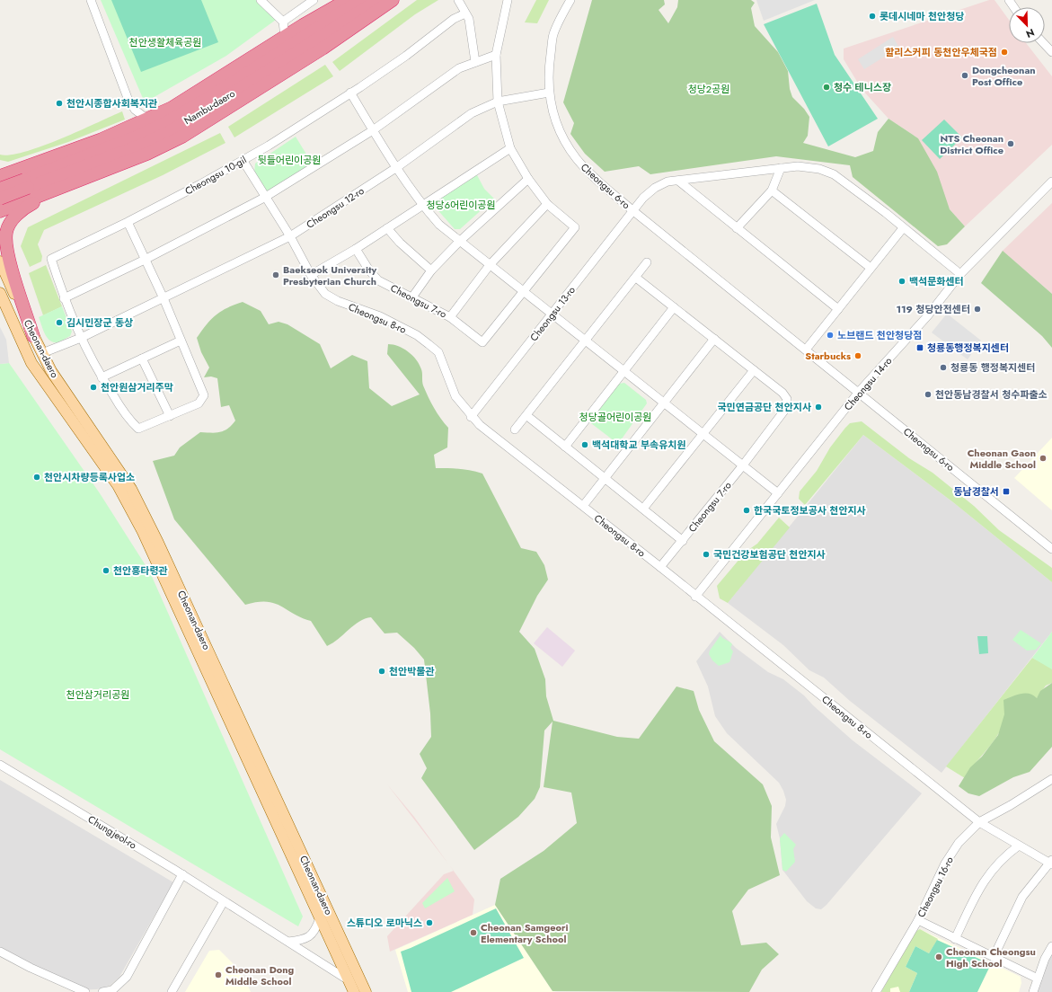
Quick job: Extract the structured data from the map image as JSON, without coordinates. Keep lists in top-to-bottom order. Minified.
{"streets":{"highway":["Nambu-daero"],"main road":["Cheonan-daero"],"street":["Cheongsu 10-gil","Cheongsu 6-ro","Cheongsu 12-ro","Cheongsu 7-ro","Cheongsu 13-ro","Cheongsu 8-ro","Cheongsu 14-ro","Chungjeol-ro","Cheongsu 16-ro"]},"crossings":[["Cheongsu 10-gil","Cheongsu 12-ro"],["Cheongsu 10-gil","Cheongsu 8-ro"],["Cheongsu 6-ro","Cheongsu 12-ro"],["Cheongsu 6-ro","Cheongsu 13-ro"],["Cheongsu 6-ro","Cheongsu 14-ro"],["Cheongsu 12-ro","Cheongsu 8-ro"],["Cheongsu 12-ro","Cheonan-daero"],["Cheongsu 13-ro","Cheongsu 8-ro"],["Cheongsu 8-ro","Cheongsu 14-ro"],["Cheongsu 8-ro","Cheongsu 16-ro"],["Cheonan-daero","Chungjeol-ro"]],"parks":["천안생활체육공원","청당2공원","뒷들어린이공원","청당6어린이공원","청당골어린이공원","천안삼거리공원"],"places":{"other":["롯데시네마 천안청당","할리스커피 동천안우체국점","Dongcheonan Post Office","청수 테니스장","천안시종합사회복지관","NTS Cheonan District Office","Baekseok University Presbyterian Church","백석문화센터","119 청당안전센터","김시민장군 동상","노브랜드 천안청당점","Starbucks","청룡동 행정복지센터","천안원삼거리주막","천안동남경찰서 청수파출소","국민연금공단 천안지사","백석대학교 부속유치원","Cheonan Gaon Middle School","천안시차량등록사업소","한국국토정보공사 천안지사","국민건강보험공단 천안지사","천안흥타령관","천안박물관","스튜디오 로마닉스","Cheonan Samgeori Elementary School","Cheonan Cheongsu High School","Cheonan Dong Middle School"],"transit":["청룡동행정복지센터","동남경찰서"]},"north":"bottom right"}
